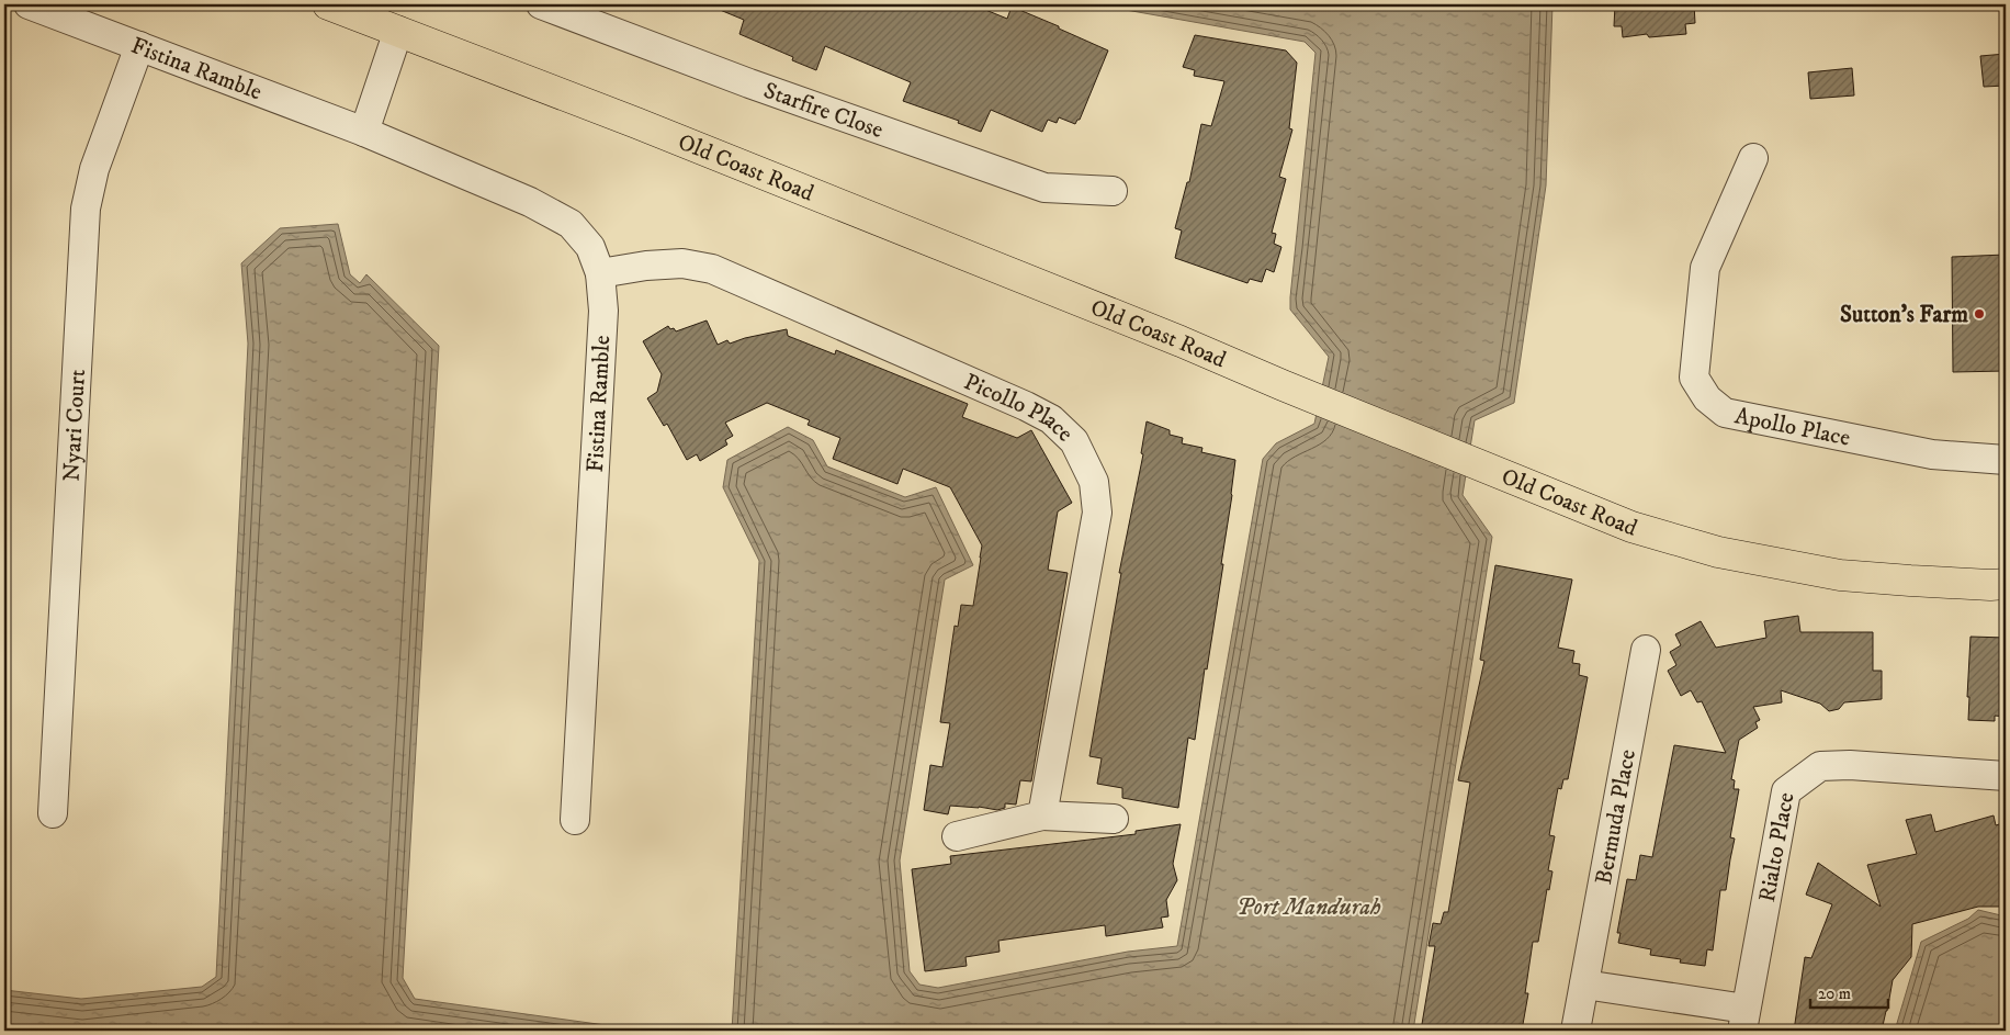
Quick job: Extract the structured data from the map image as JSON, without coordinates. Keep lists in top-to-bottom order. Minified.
{"streets":{"main road":["Old Coast Road"],"street":["Fistina Ramble","Starfire Close","Picollo Place","Nyari Court","Apollo Place","Bermuda Place","Rialto Place"]},"crossings":[["Fistina Ramble","Picollo Place"],["Fistina Ramble","Nyari Court"]],"water":["Port Mandurah"],"places":["Sutton's Farm"],"scale_bar":"20 m"}
